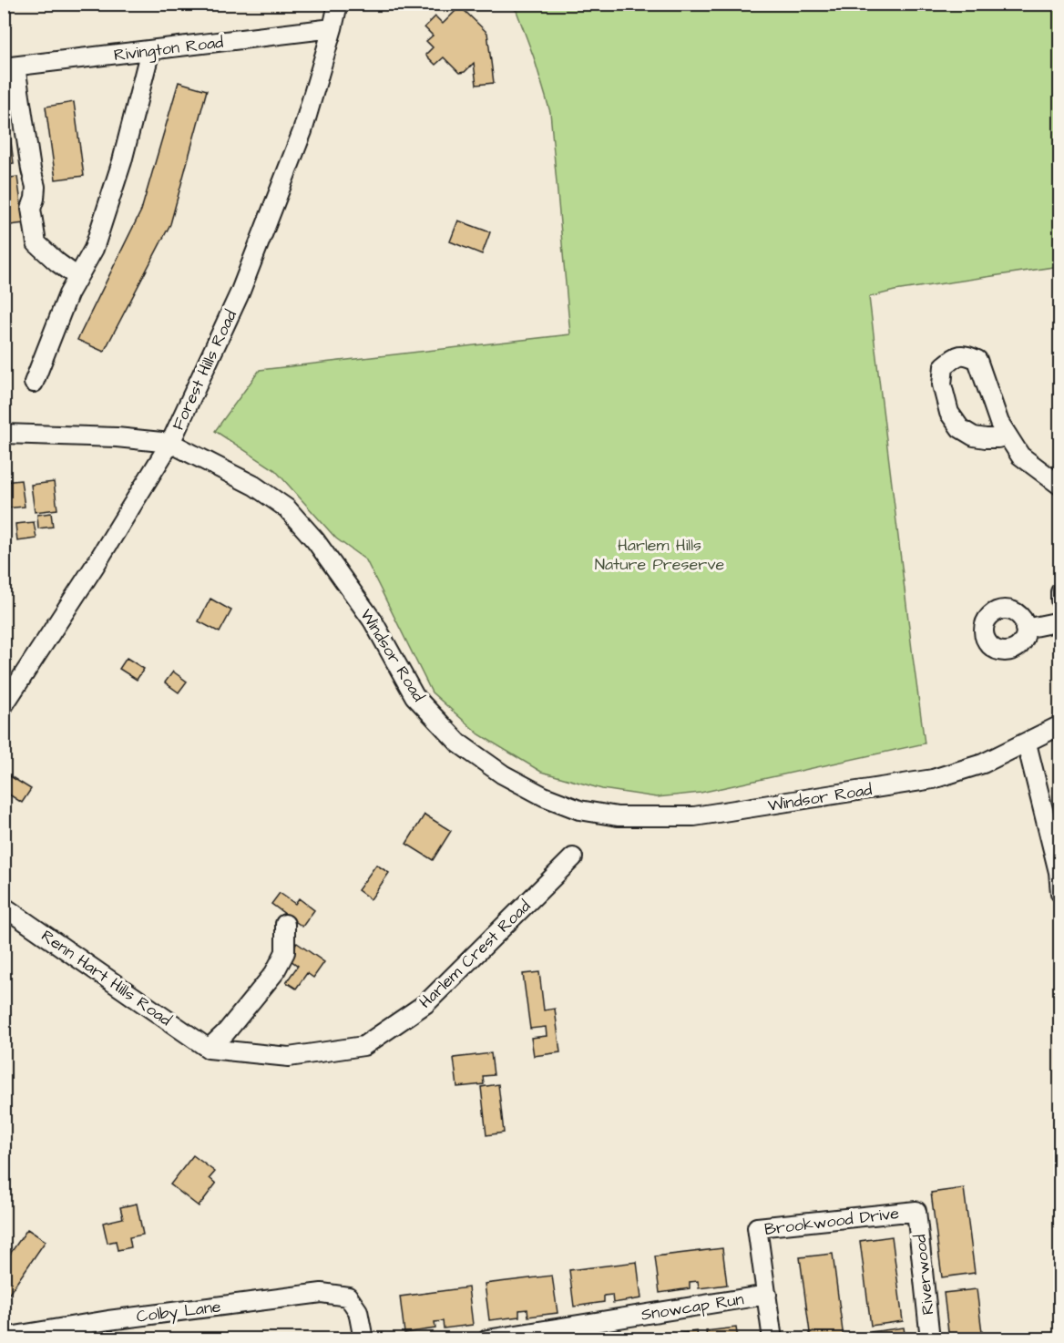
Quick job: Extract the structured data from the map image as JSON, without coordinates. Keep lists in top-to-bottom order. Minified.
{"streets":{"street":["Rivington Road","Forest Hills Road","Windsor Road","Harlem Crest Road","Renn Hart Hills Road","Brookwood Drive","Riverwood","Snowcap Run","Colby Lane"]},"crossings":[["Rivington Road","Forest Hills Road"],["Forest Hills Road","Windsor Road"],["Harlem Crest Road","Renn Hart Hills Road"],["Brookwood Drive","Riverwood"],["Brookwood Drive","Snowcap Run"]],"parks":["Harlem Hills Nature Preserve"]}
